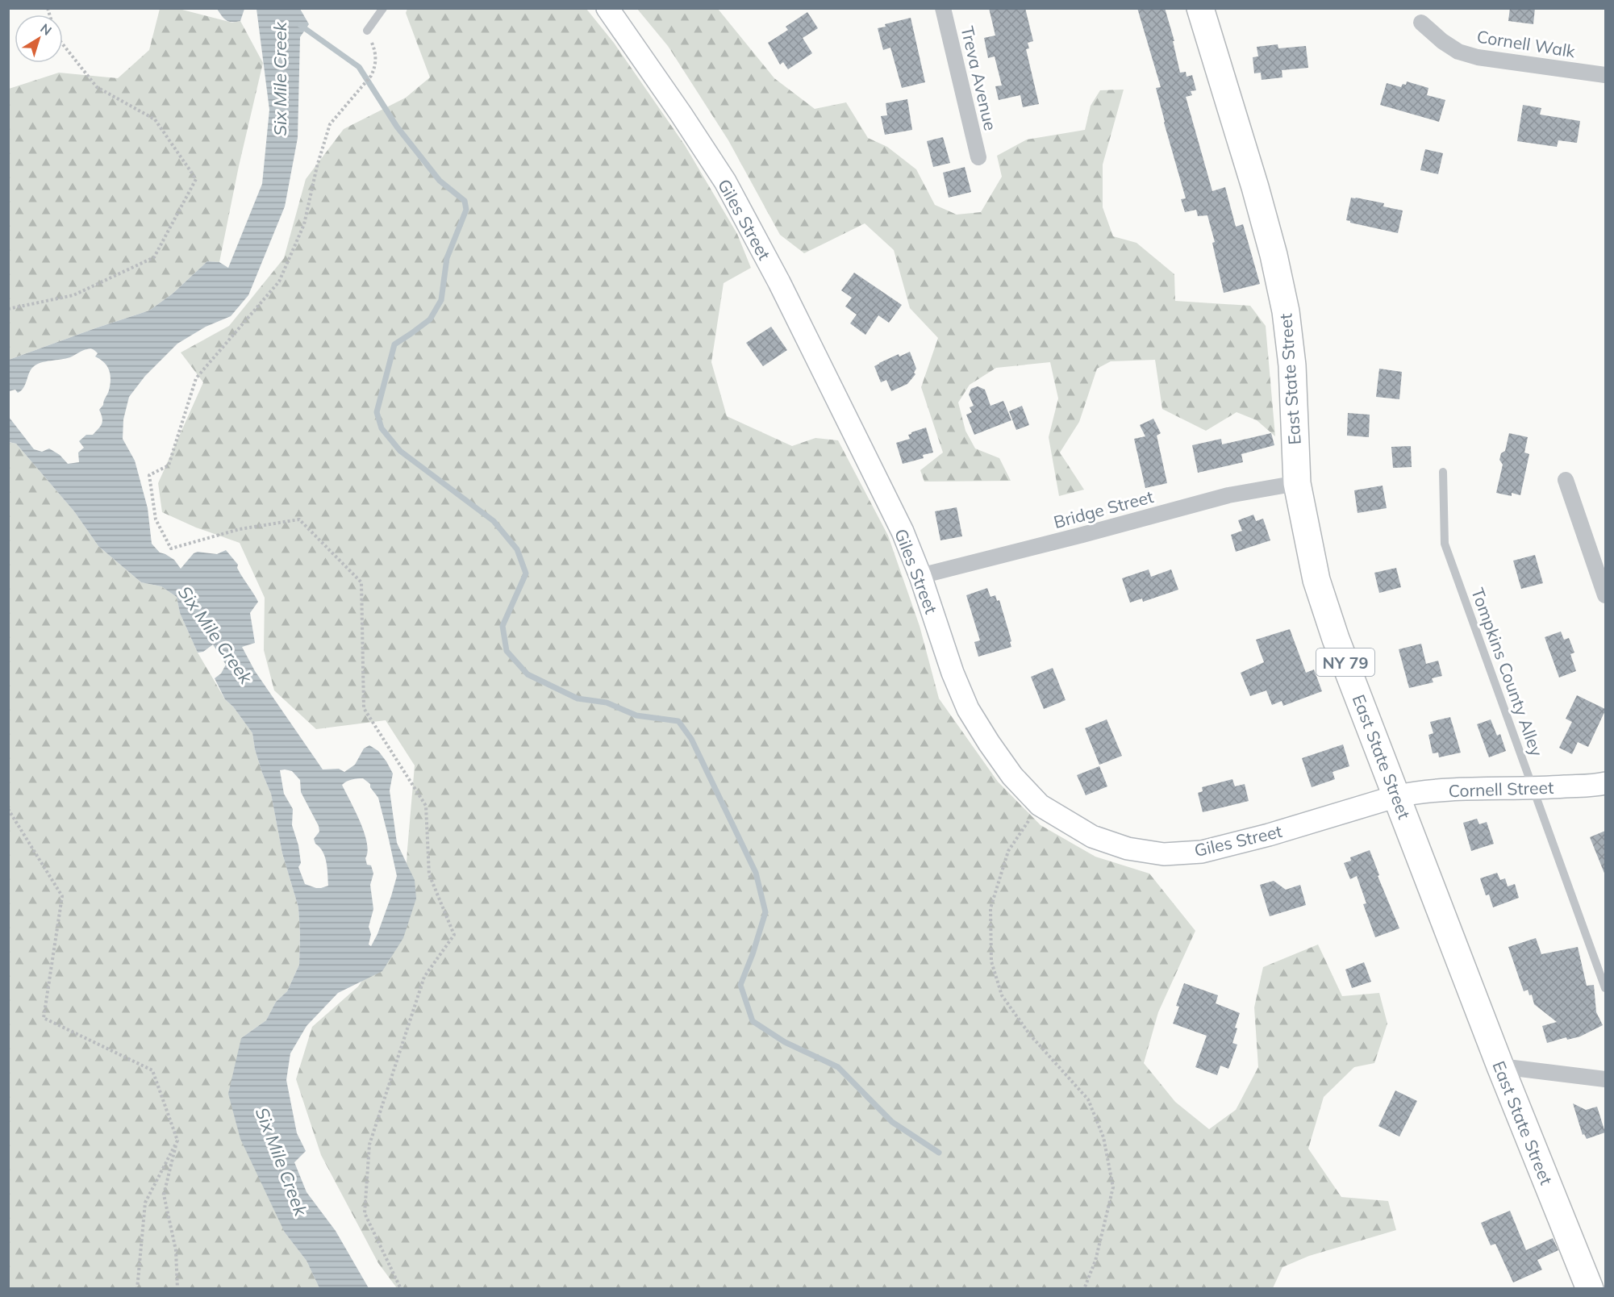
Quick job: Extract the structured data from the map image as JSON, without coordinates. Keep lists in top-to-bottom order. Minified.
{"streets":{"highway":["East State Street","NY 79"],"street":["Cornell Walk","Treva Avenue","Giles Street","Bridge Street","Cornell Street"],"lane":["Tompkins County Alley"]},"crossings":[["Giles Street","East State Street"],["Giles Street","Bridge Street"],["Giles Street","Cornell Street"],["East State Street","Bridge Street"],["East State Street","Cornell Street"],["Tompkins County Alley","Cornell Street"]],"water":["Six Mile Creek"],"north":"top right"}
